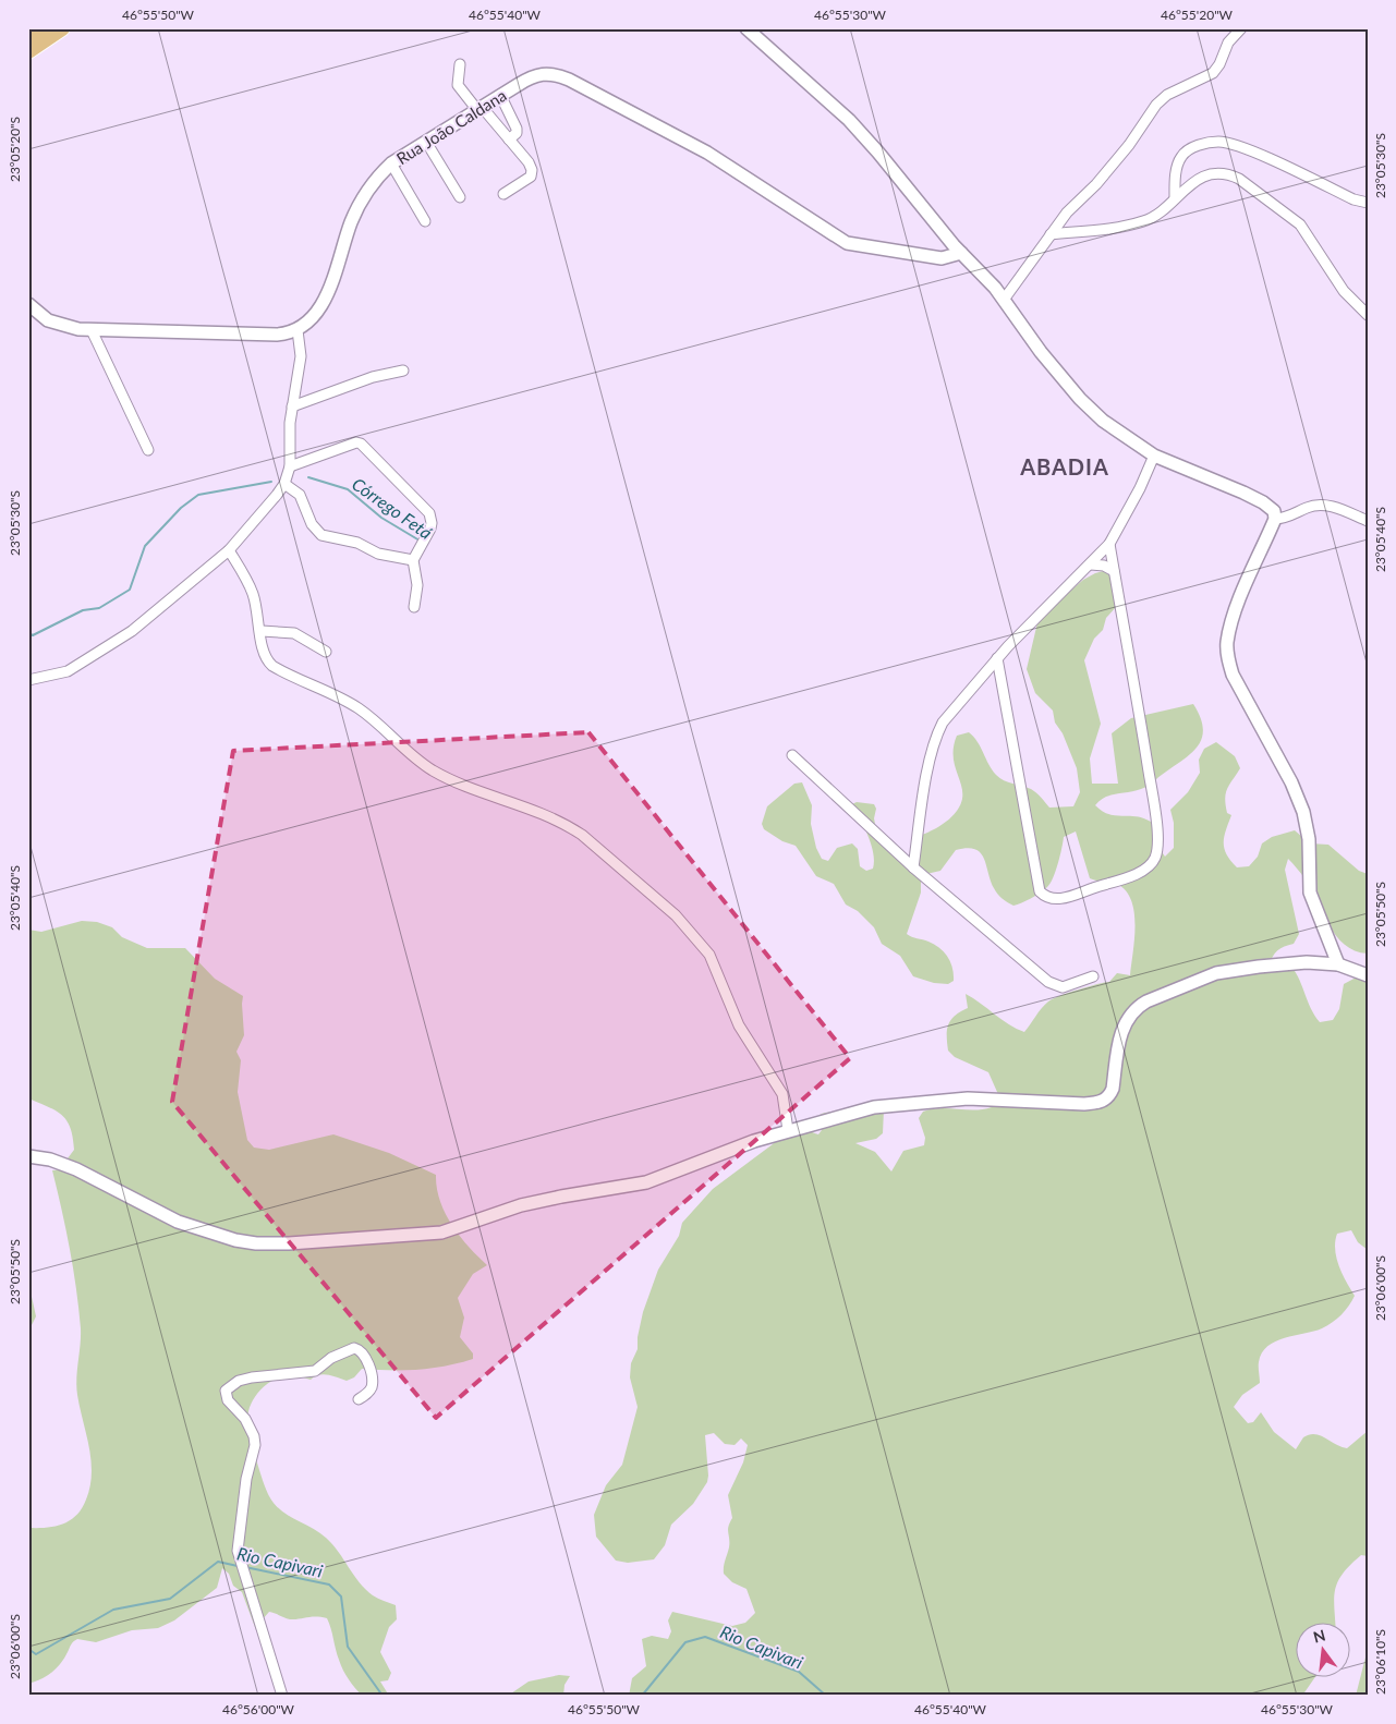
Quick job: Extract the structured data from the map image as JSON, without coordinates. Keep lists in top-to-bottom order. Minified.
{"streets":{"street":["Rua João Caldana"]},"districts":["ABADIA"],"water":["Córrego Fetá","Rio Capivari"],"north":"top","coordinates":["46°55'50\"W","46°55'40\"W","46°55'30\"W","46°55'20\"W","23°05'20\"S","23°05'30\"S","23°05'40\"S","23°05'50\"S","23°06'00\"S","23°06'10\"S","46°56'00\"W"]}
